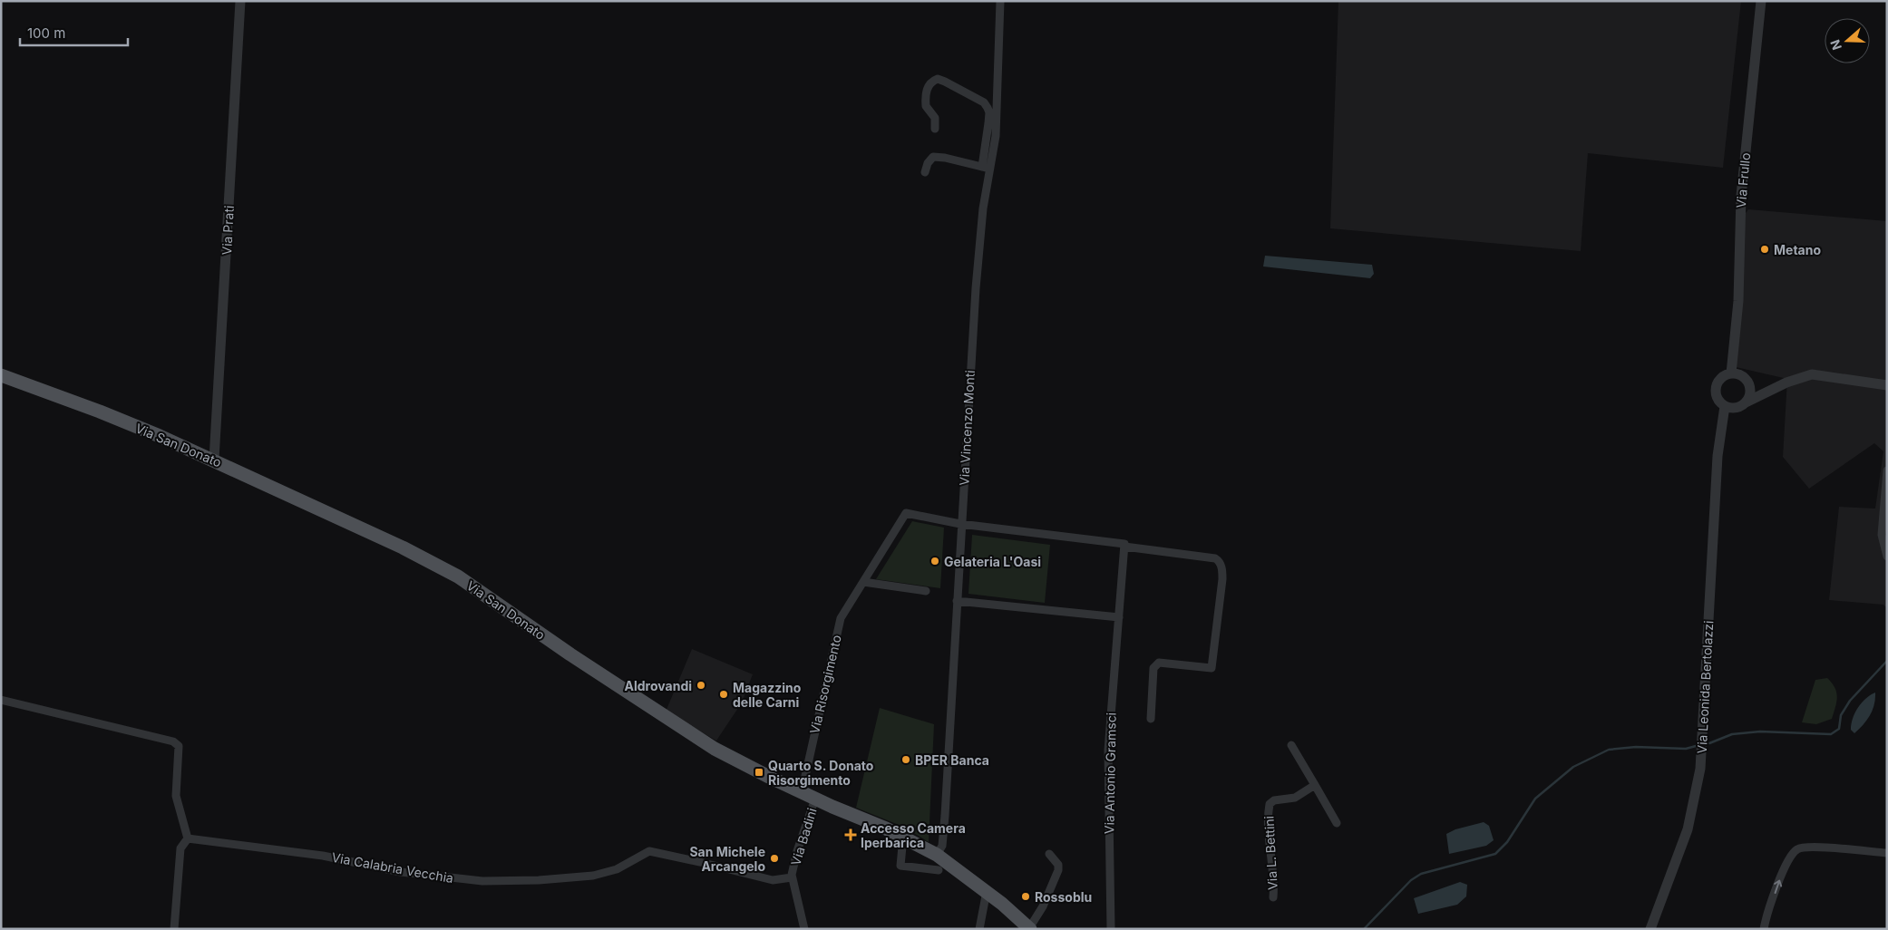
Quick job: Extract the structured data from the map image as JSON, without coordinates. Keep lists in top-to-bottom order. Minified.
{"streets":{"main road":["Via San Donato"],"street":["Via Frullo","Via Prati","Via Vincenzo Monti","Via Risorgimento","Via Leonida Bertolazzi","Via Antonio Gramsci","Via Badini","Via L. Bettini","Via Calabria Vecchia"]},"crossings":[["Via Frullo","Via Leonida Bertolazzi"],["Via Prati","Via San Donato"],["Via Vincenzo Monti","Via San Donato"],["Via Vincenzo Monti","Via Risorgimento"],["Via San Donato","Via Risorgimento"],["Via San Donato","Via Badini"],["Via Badini","Via Calabria Vecchia"]],"places":{"other":["Metano","Gelateria L'Oasi","Aldrovandi","Magazzino delle Carni","BPER Banca","San Michele Arcangelo","Rossoblu"],"transit":["Quarto S. Donato Risorgimento"],"health":["Accesso Camera Iperbarica"]},"scale_bar":"100 m","north":"left"}
